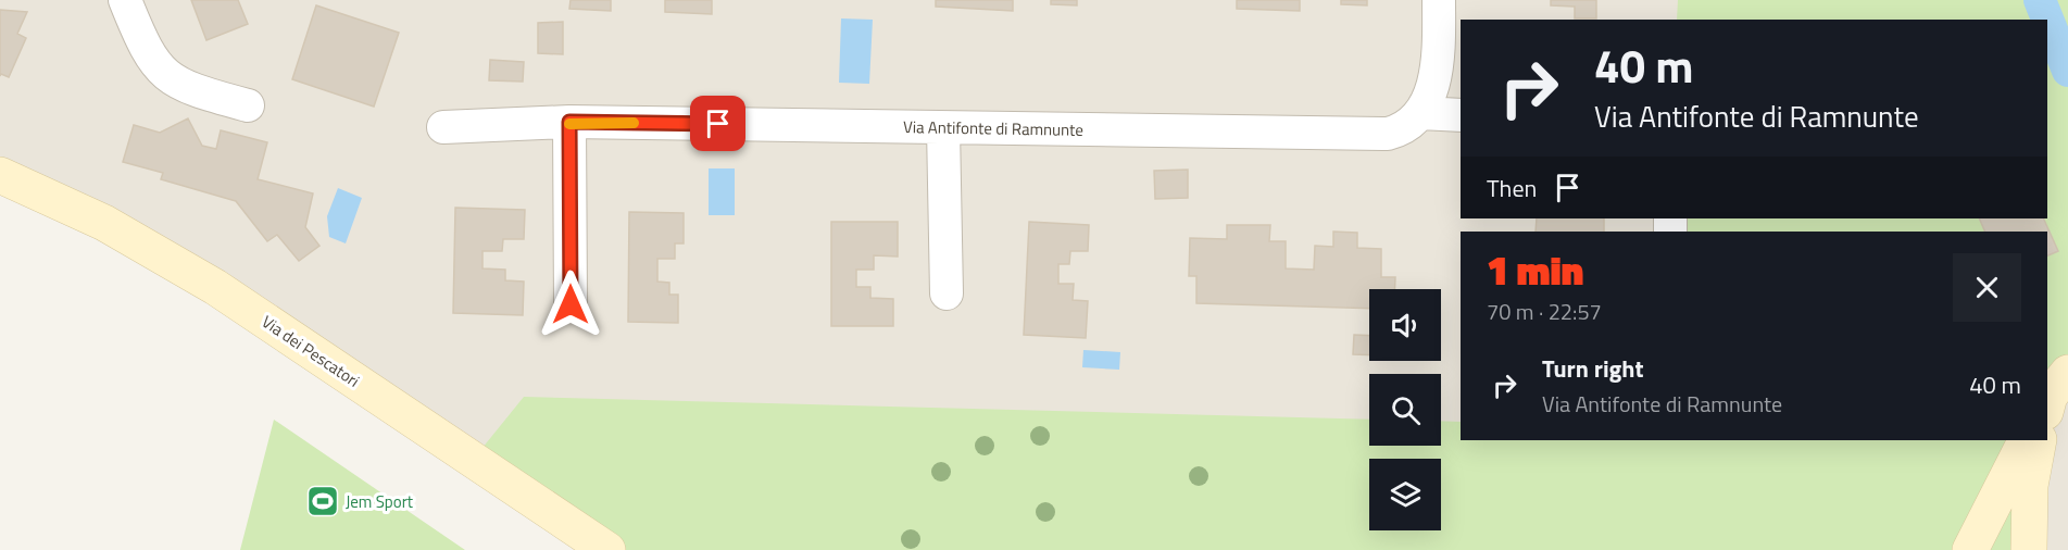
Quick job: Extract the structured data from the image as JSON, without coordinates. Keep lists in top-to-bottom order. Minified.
{"streets":{"street":["Via Antifonte di Ramnunte","Via dei Pescatori"]},"places":{"sports":["Jem Sport"]},"page":{"turn":["40 m","Via Antifonte di Ramnunte"],"then":"Then","heading":["1 min","70 m · 22:57"],"list":[{"name":"Turn right","note":"Via Antifonte di Ramnunte","value":"40 m"}]}}
